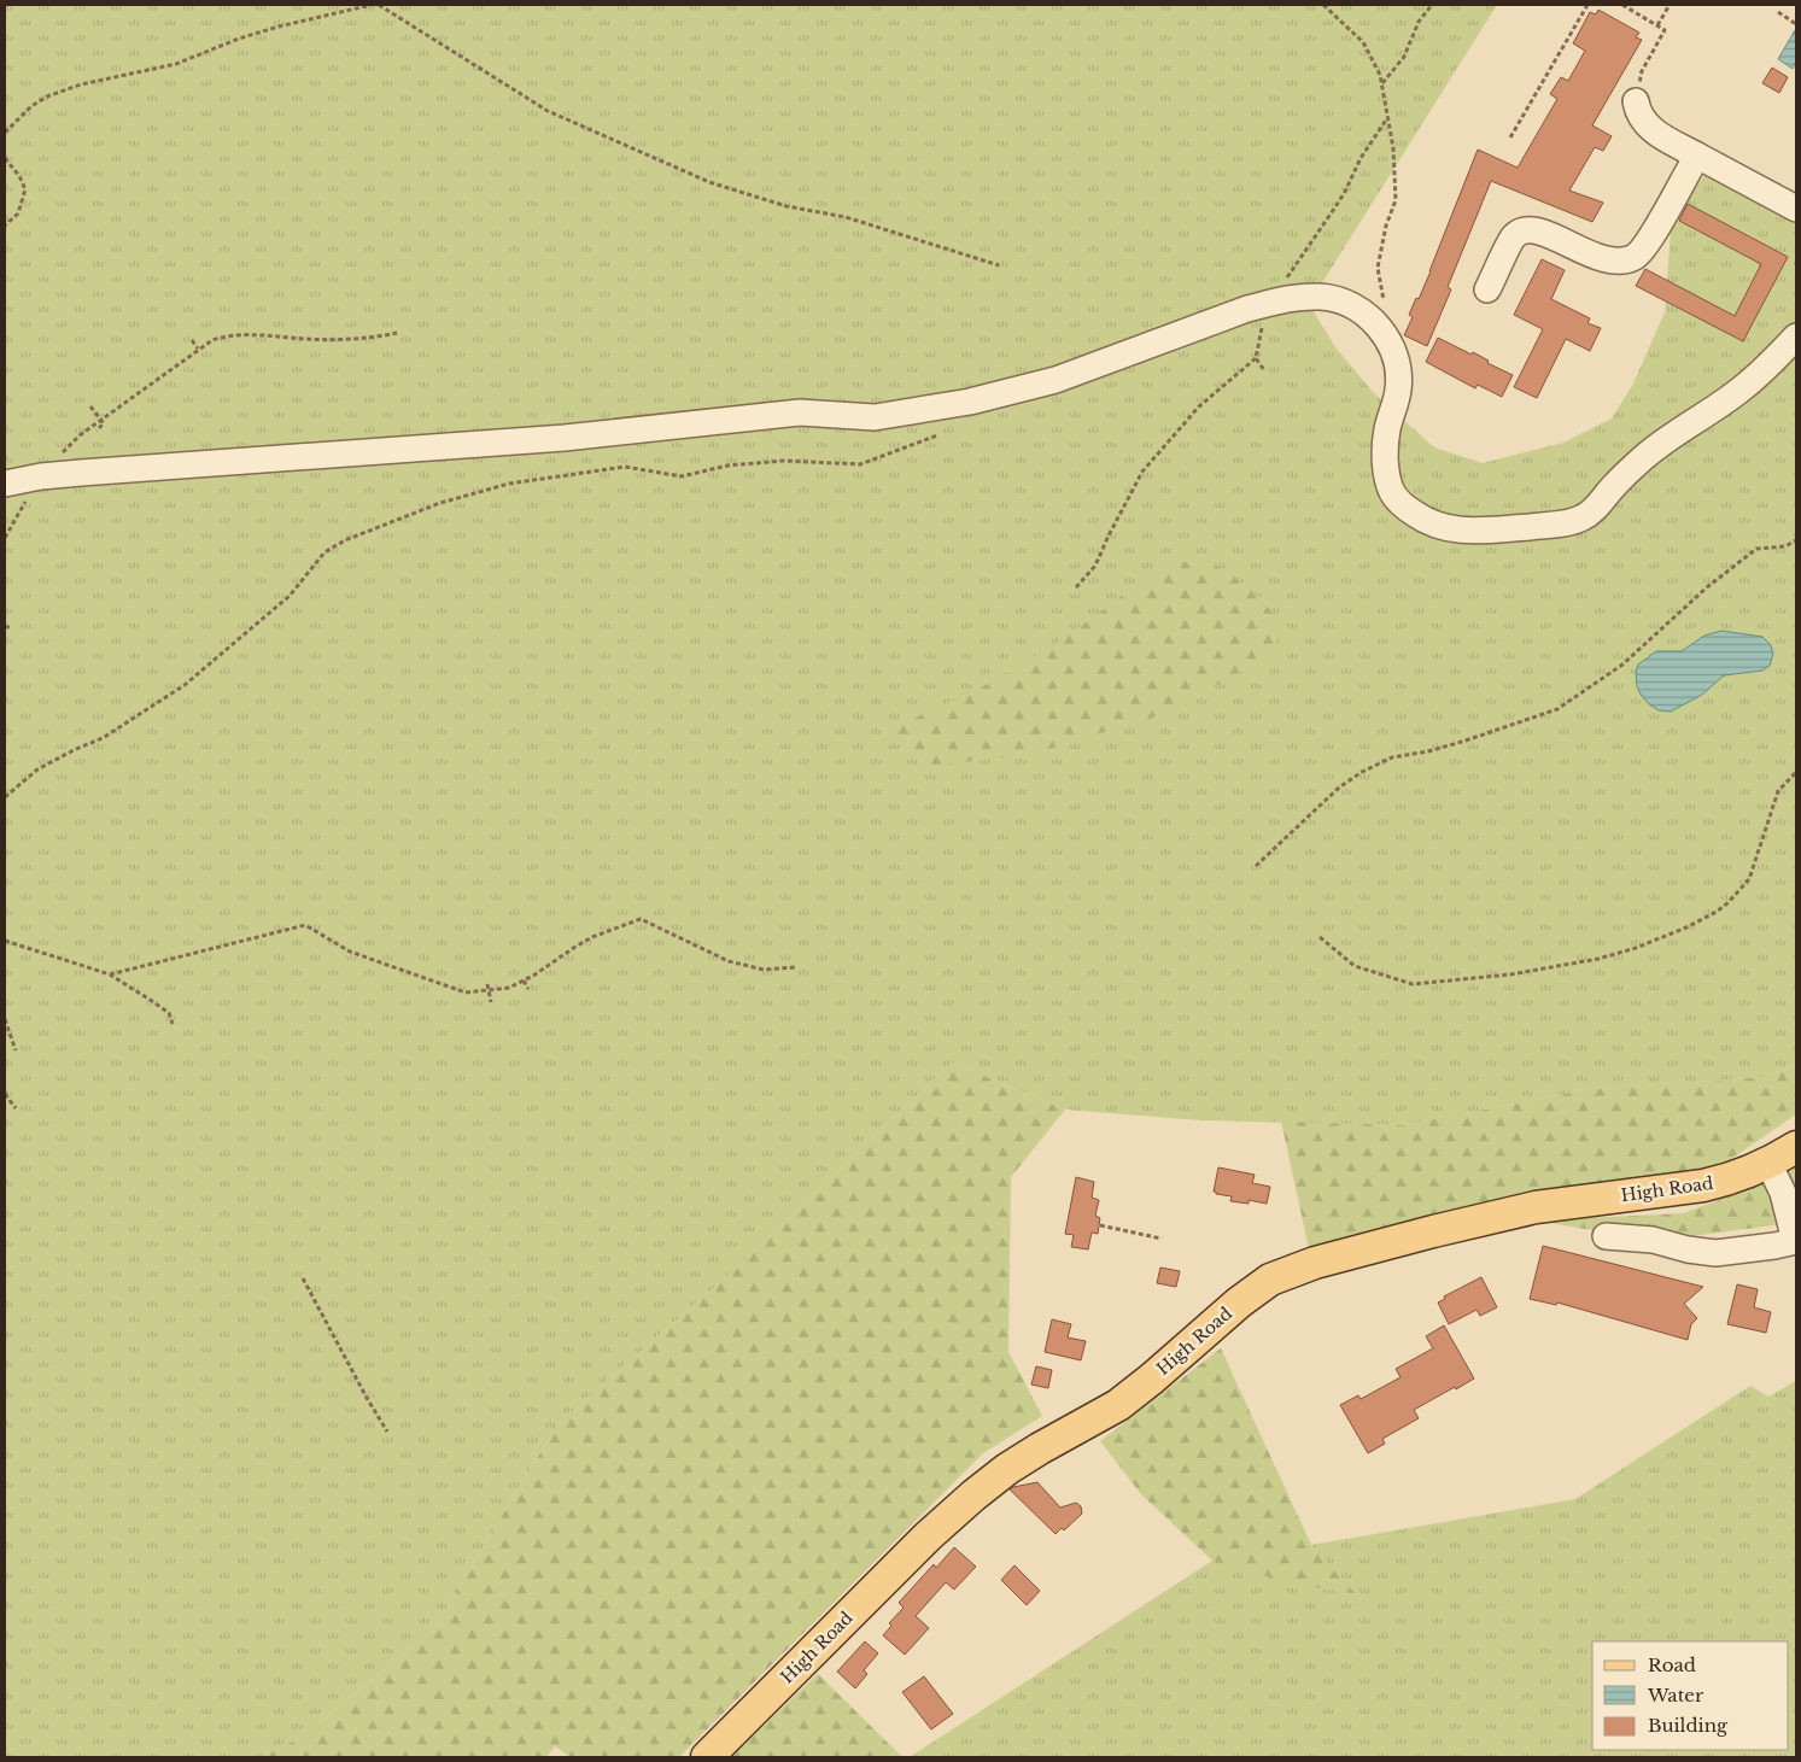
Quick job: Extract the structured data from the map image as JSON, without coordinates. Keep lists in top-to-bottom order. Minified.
{"streets":{"main road":["High Road"]},"legend":["Road","Water","Building"]}
